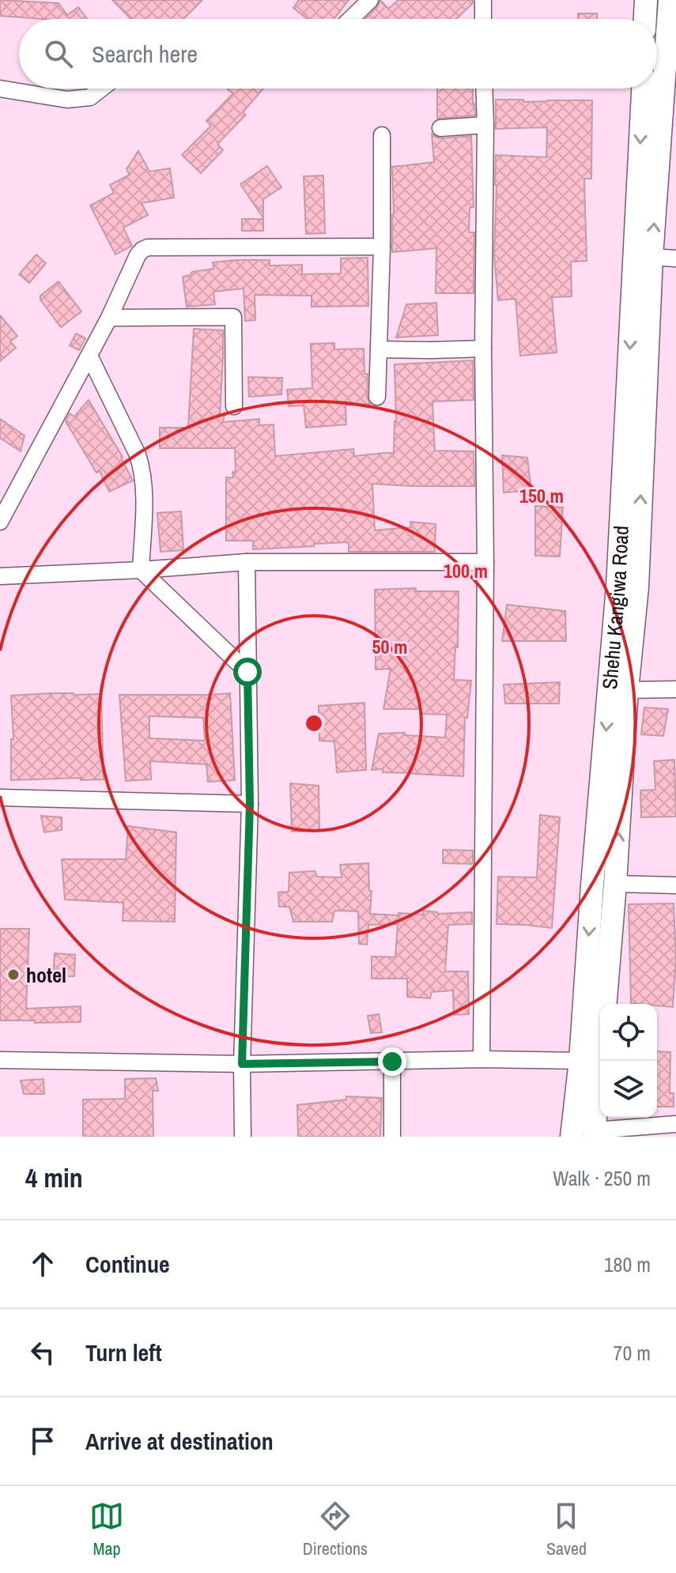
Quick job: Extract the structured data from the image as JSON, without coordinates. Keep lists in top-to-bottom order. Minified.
{"streets":{"main road":["Shehu Kangiwa Road"]},"places":["hotel"],"page":{"search":"Search here","heading":["4 min","Walk · 250 m"],"list":[["Continue","180 m"],["Turn left","70 m"],"Arrive at destination"],"nav":["Map","Directions","Saved"]},"rings":["150 m","100 m","50 m"]}
